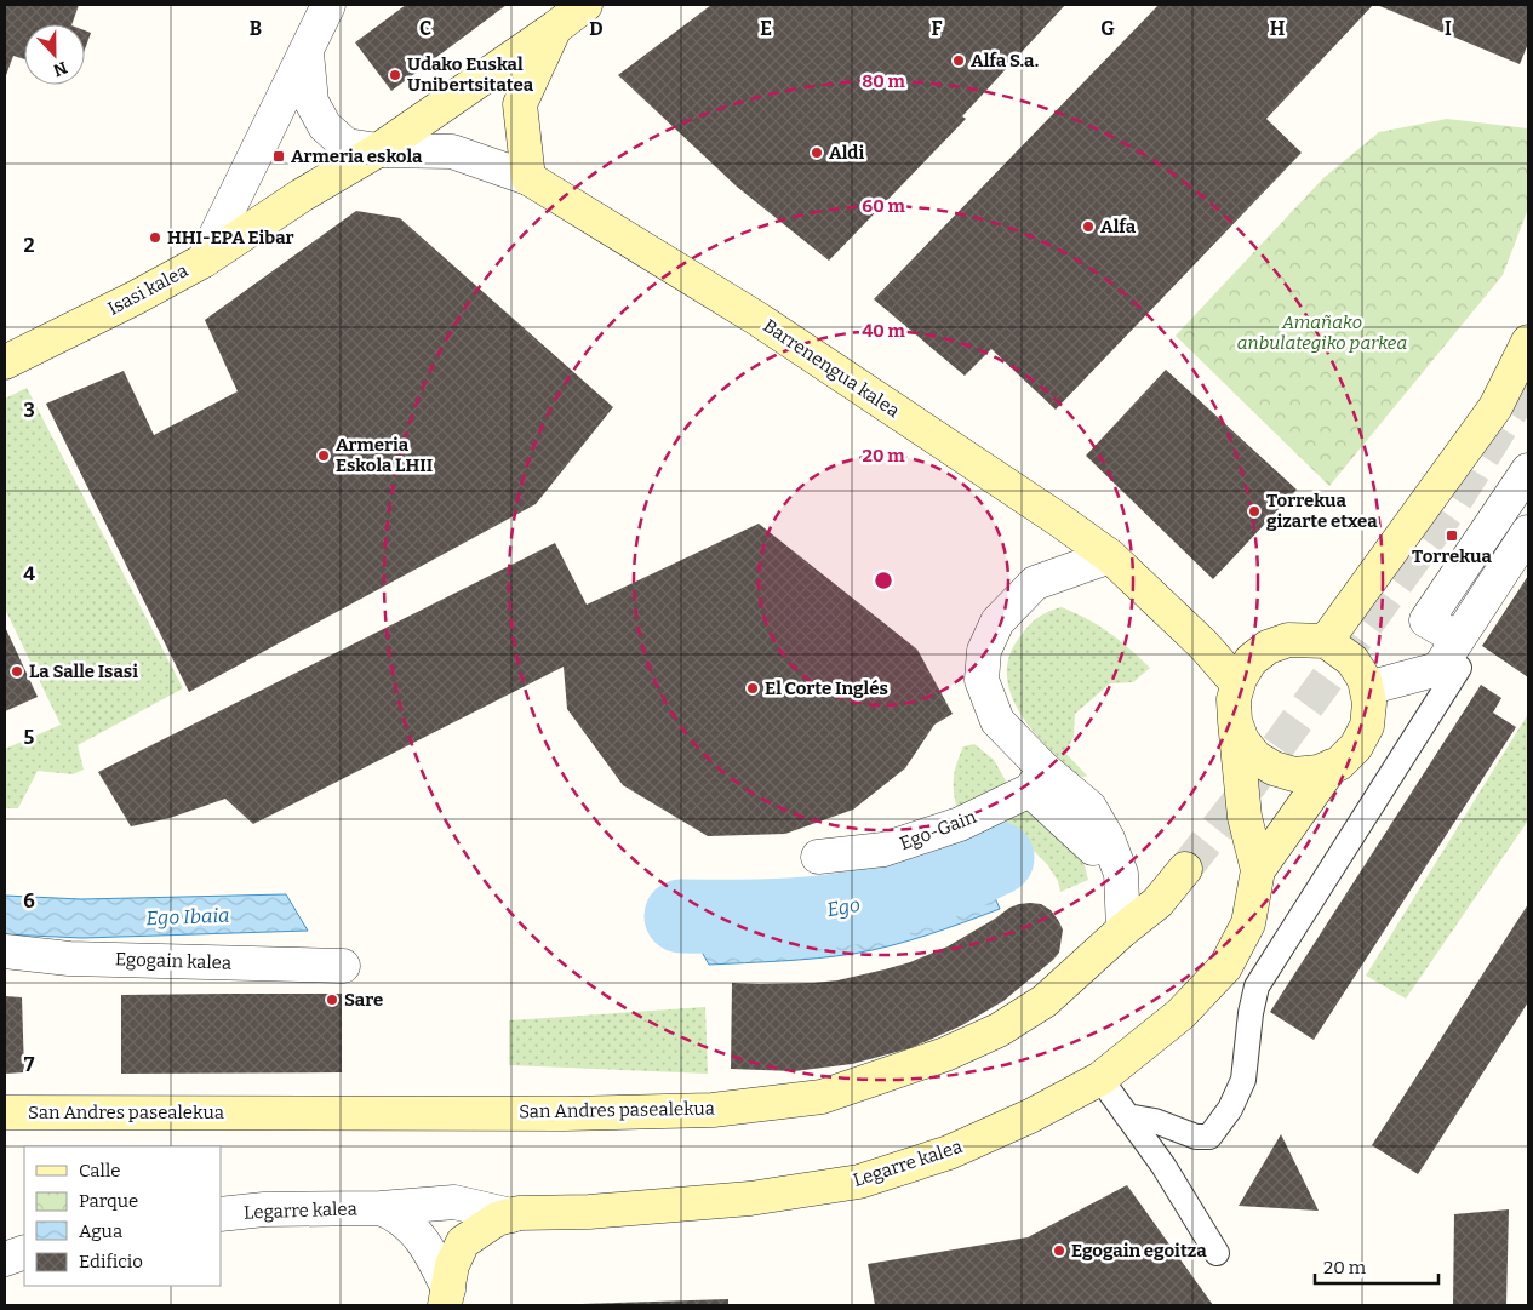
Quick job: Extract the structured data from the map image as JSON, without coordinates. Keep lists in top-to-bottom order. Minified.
{"streets":{"street":["Isasi kalea","Barrenengua kalea","Ego-Gain","Egogain kalea","San Andres pasealekua","Legarre kalea"]},"water":["Ego","Ego Ibaia"],"parks":["Amañako anbulategiko parkea"],"places":{"other":["Alfa S.a.","Udako Euskal Unibertsitatea","Aldi","Alfa","HHI-EPA Eibar","Armeria Eskola LHII","Torrekua gizarte etxea","La Salle Isasi","El Corte Inglés","Sare","Egogain egoitza"],"transit":["Armeria eskola","Torrekua"]},"legend":["Calle","Parque","Agua","Edificio"],"scale_bar":"20 m","north":"bottom","grid":{"columns":["B","C","D","E","F","G","H","I"],"rows":["2","3","4","5","6","7"]},"rings":["80 m","60 m","40 m","20 m"]}
